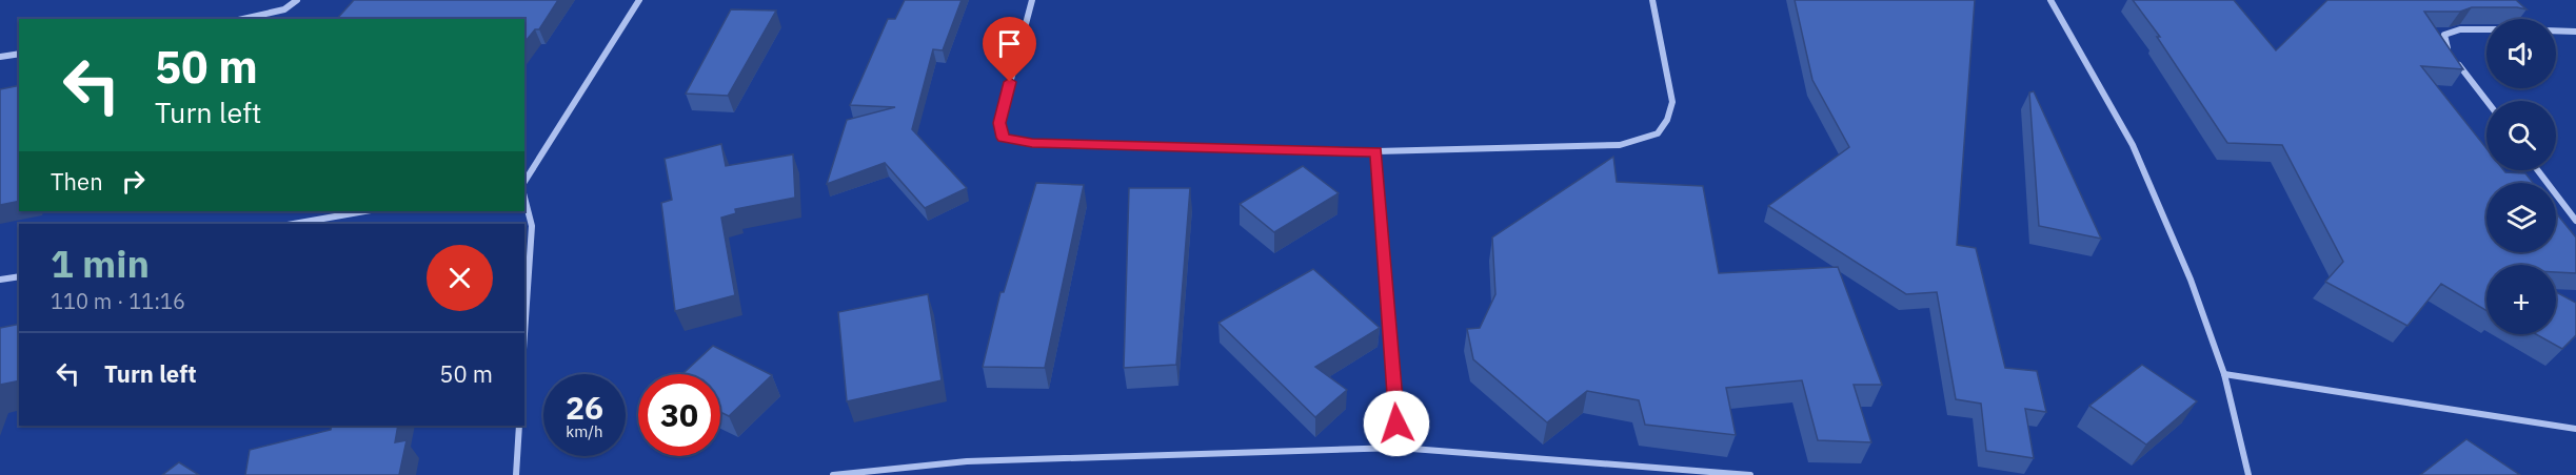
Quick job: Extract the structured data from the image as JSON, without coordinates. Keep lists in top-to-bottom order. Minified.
{"page":{"map_buttons":"+","turn":["50 m","Turn left"],"then":"Then","heading":["1 min","110 m · 11:16"],"list":[{"name":"Turn left","value":"50 m"}],"speed":"26 km/h","limit":"30"}}
